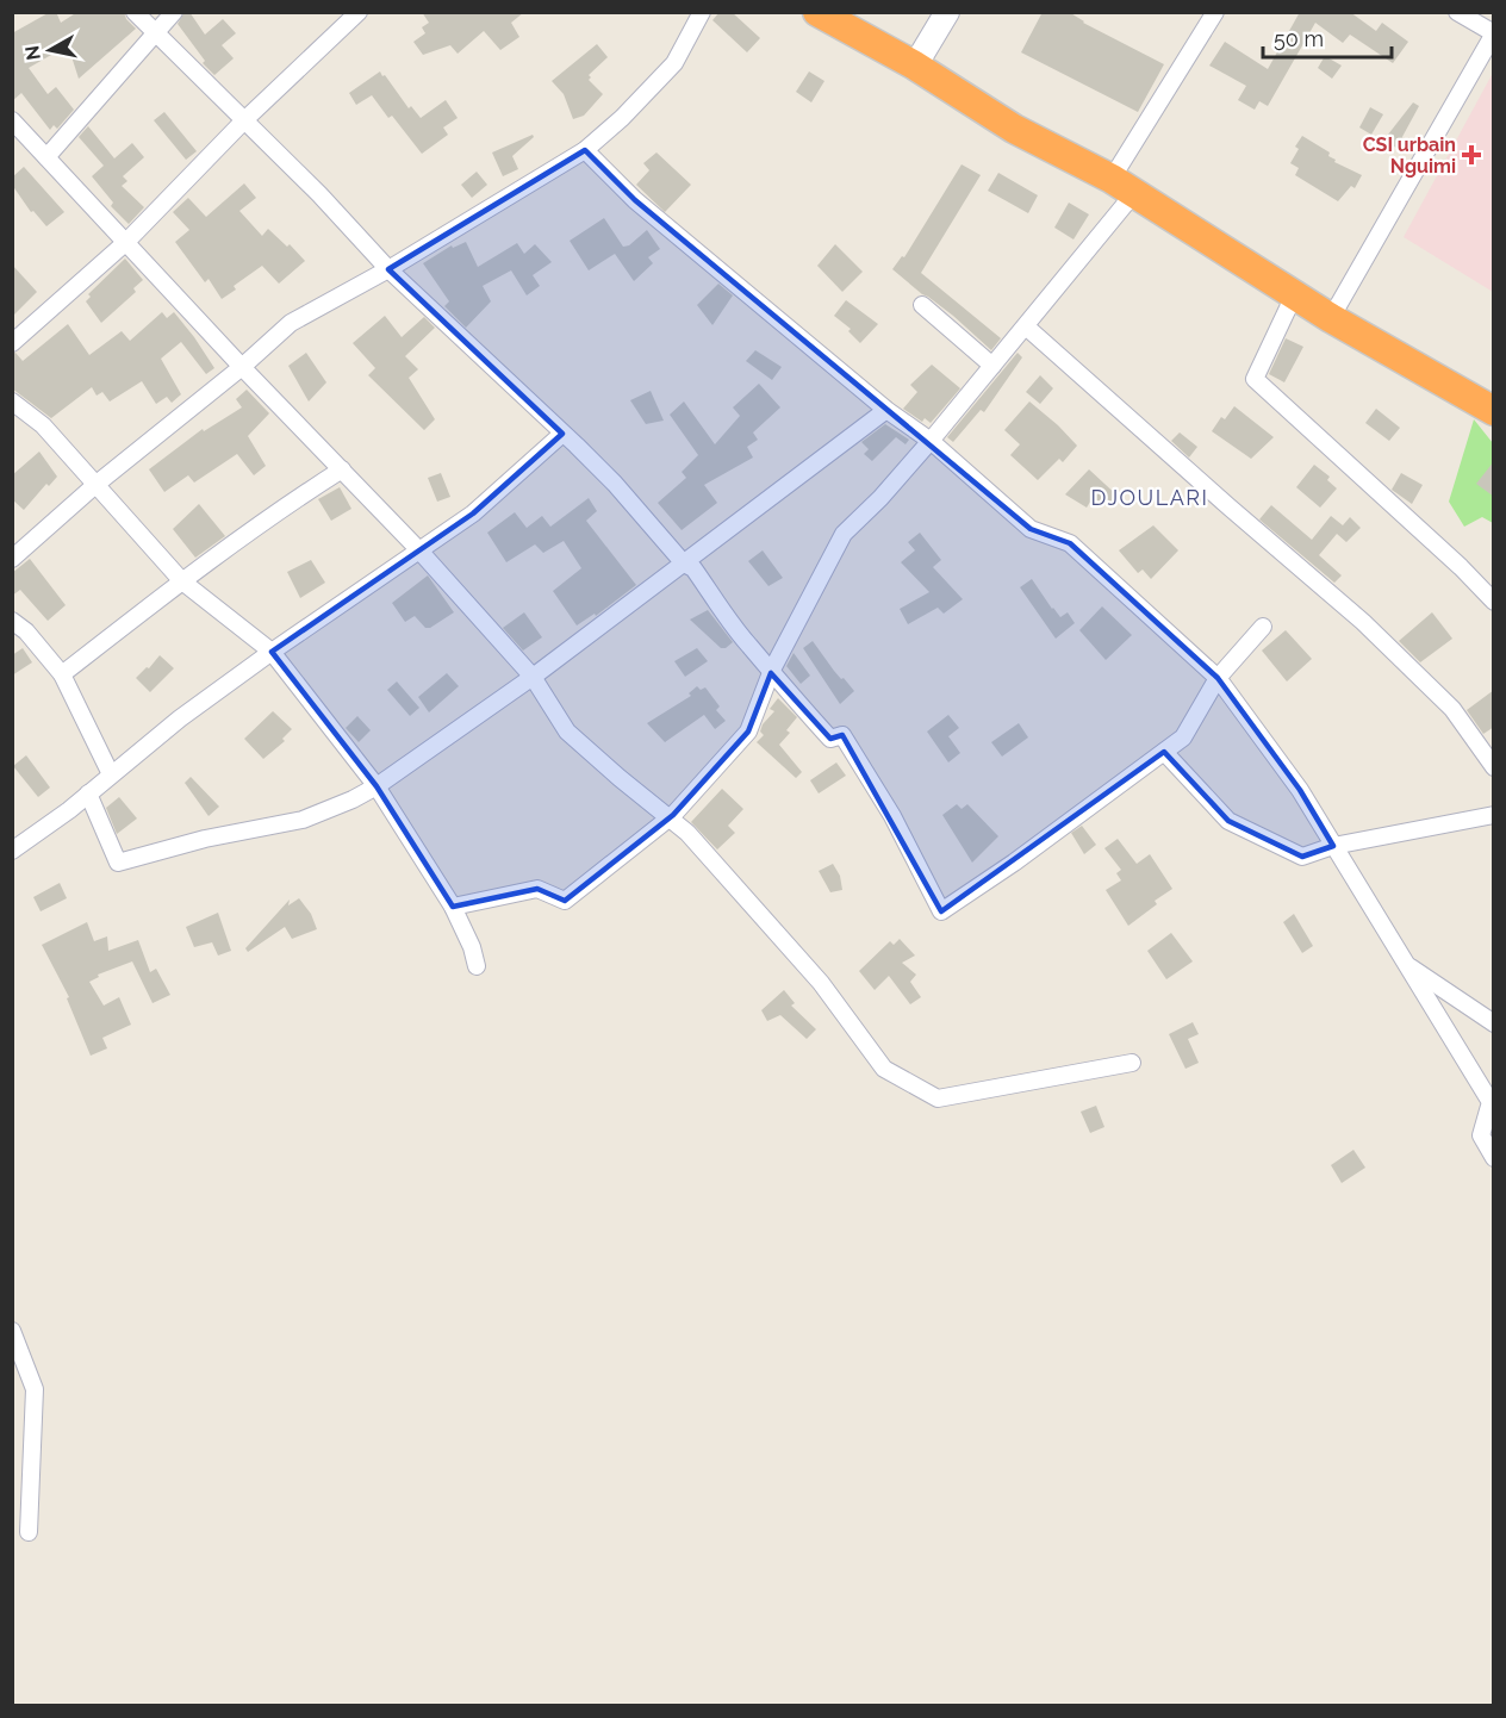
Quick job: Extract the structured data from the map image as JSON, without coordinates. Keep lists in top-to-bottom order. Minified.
{"districts":["DJOULARI"],"places":{"health":["CSI urbain Nguimi"]},"scale_bar":"50 m","north":"left"}
